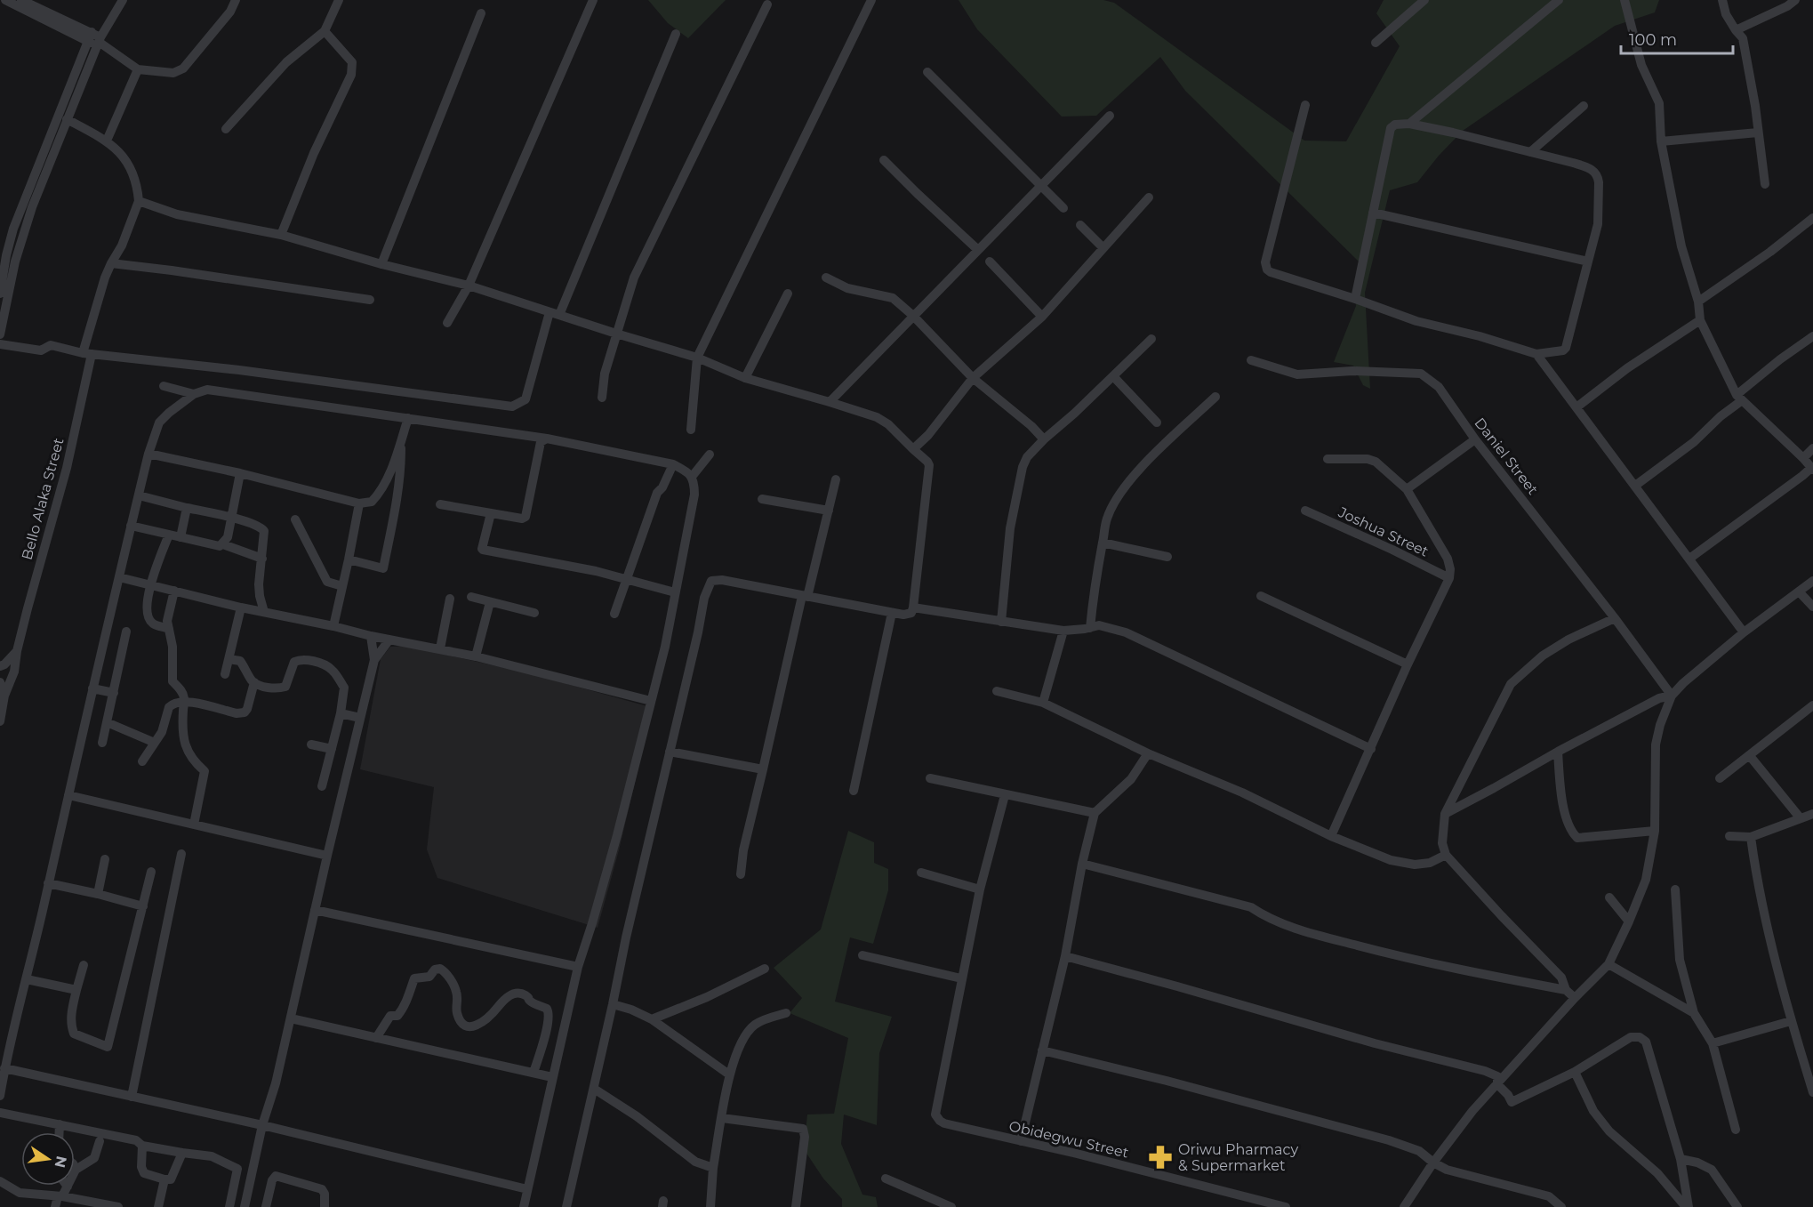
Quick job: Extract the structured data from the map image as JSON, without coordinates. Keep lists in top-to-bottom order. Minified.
{"streets":{"street":["Daniel Street","Bello Alaka Street","Joshua Street","Obidegwu Street"]},"places":{"pharmacy":["Oriwu Pharmacy & Supermarket"]},"scale_bar":"100 m","north":"right"}
